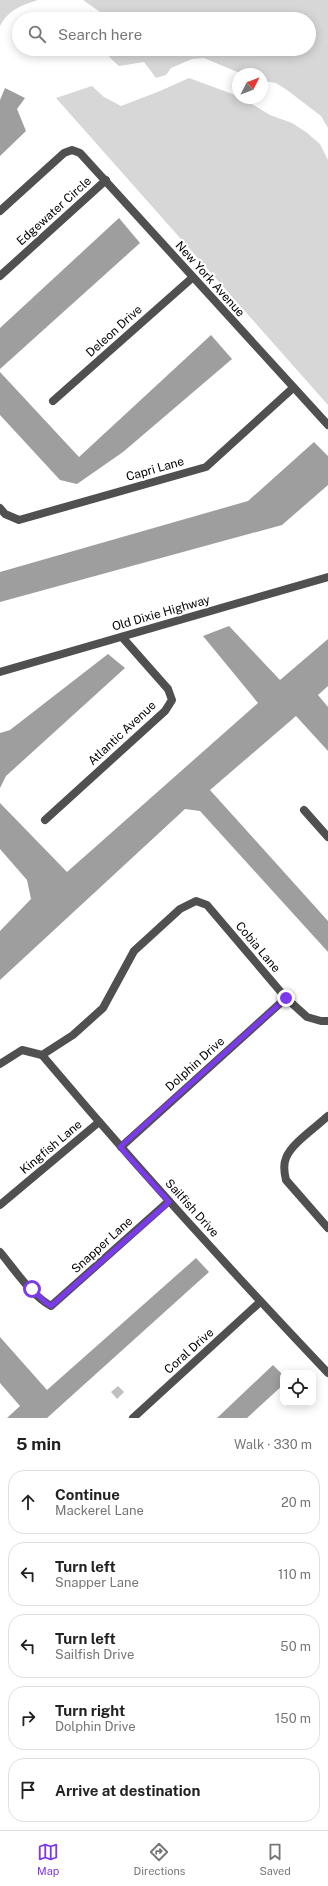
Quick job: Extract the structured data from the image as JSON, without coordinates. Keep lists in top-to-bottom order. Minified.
{"streets":{"street":["Edgewater Circle","New York Avenue","Deleon Drive","Capri Lane","Old Dixie Highway","Atlantic Avenue","Cobia Lane","Dolphin Drive","Kingfish Lane","Sailfish Drive","Snapper Lane","Coral Drive"]},"crossings":[["Edgewater Circle","New York Avenue"],["New York Avenue","Deleon Drive"],["New York Avenue","Capri Lane"],["Old Dixie Highway","Atlantic Avenue"],["Cobia Lane","Dolphin Drive"],["Cobia Lane","Sailfish Drive"],["Dolphin Drive","Sailfish Drive"],["Kingfish Lane","Sailfish Drive"],["Sailfish Drive","Snapper Lane"],["Sailfish Drive","Coral Drive"]],"north":"top right","page":{"search":"Search here","heading":["5 min","Walk · 330 m"],"list":[["Continue","Mackerel Lane","20 m"],["Turn left","Snapper Lane","110 m"],["Turn left","Sailfish Drive","50 m"],["Turn right","Dolphin Drive","150 m"],"Arrive at destination"],"nav":["Map","Directions","Saved"]}}
